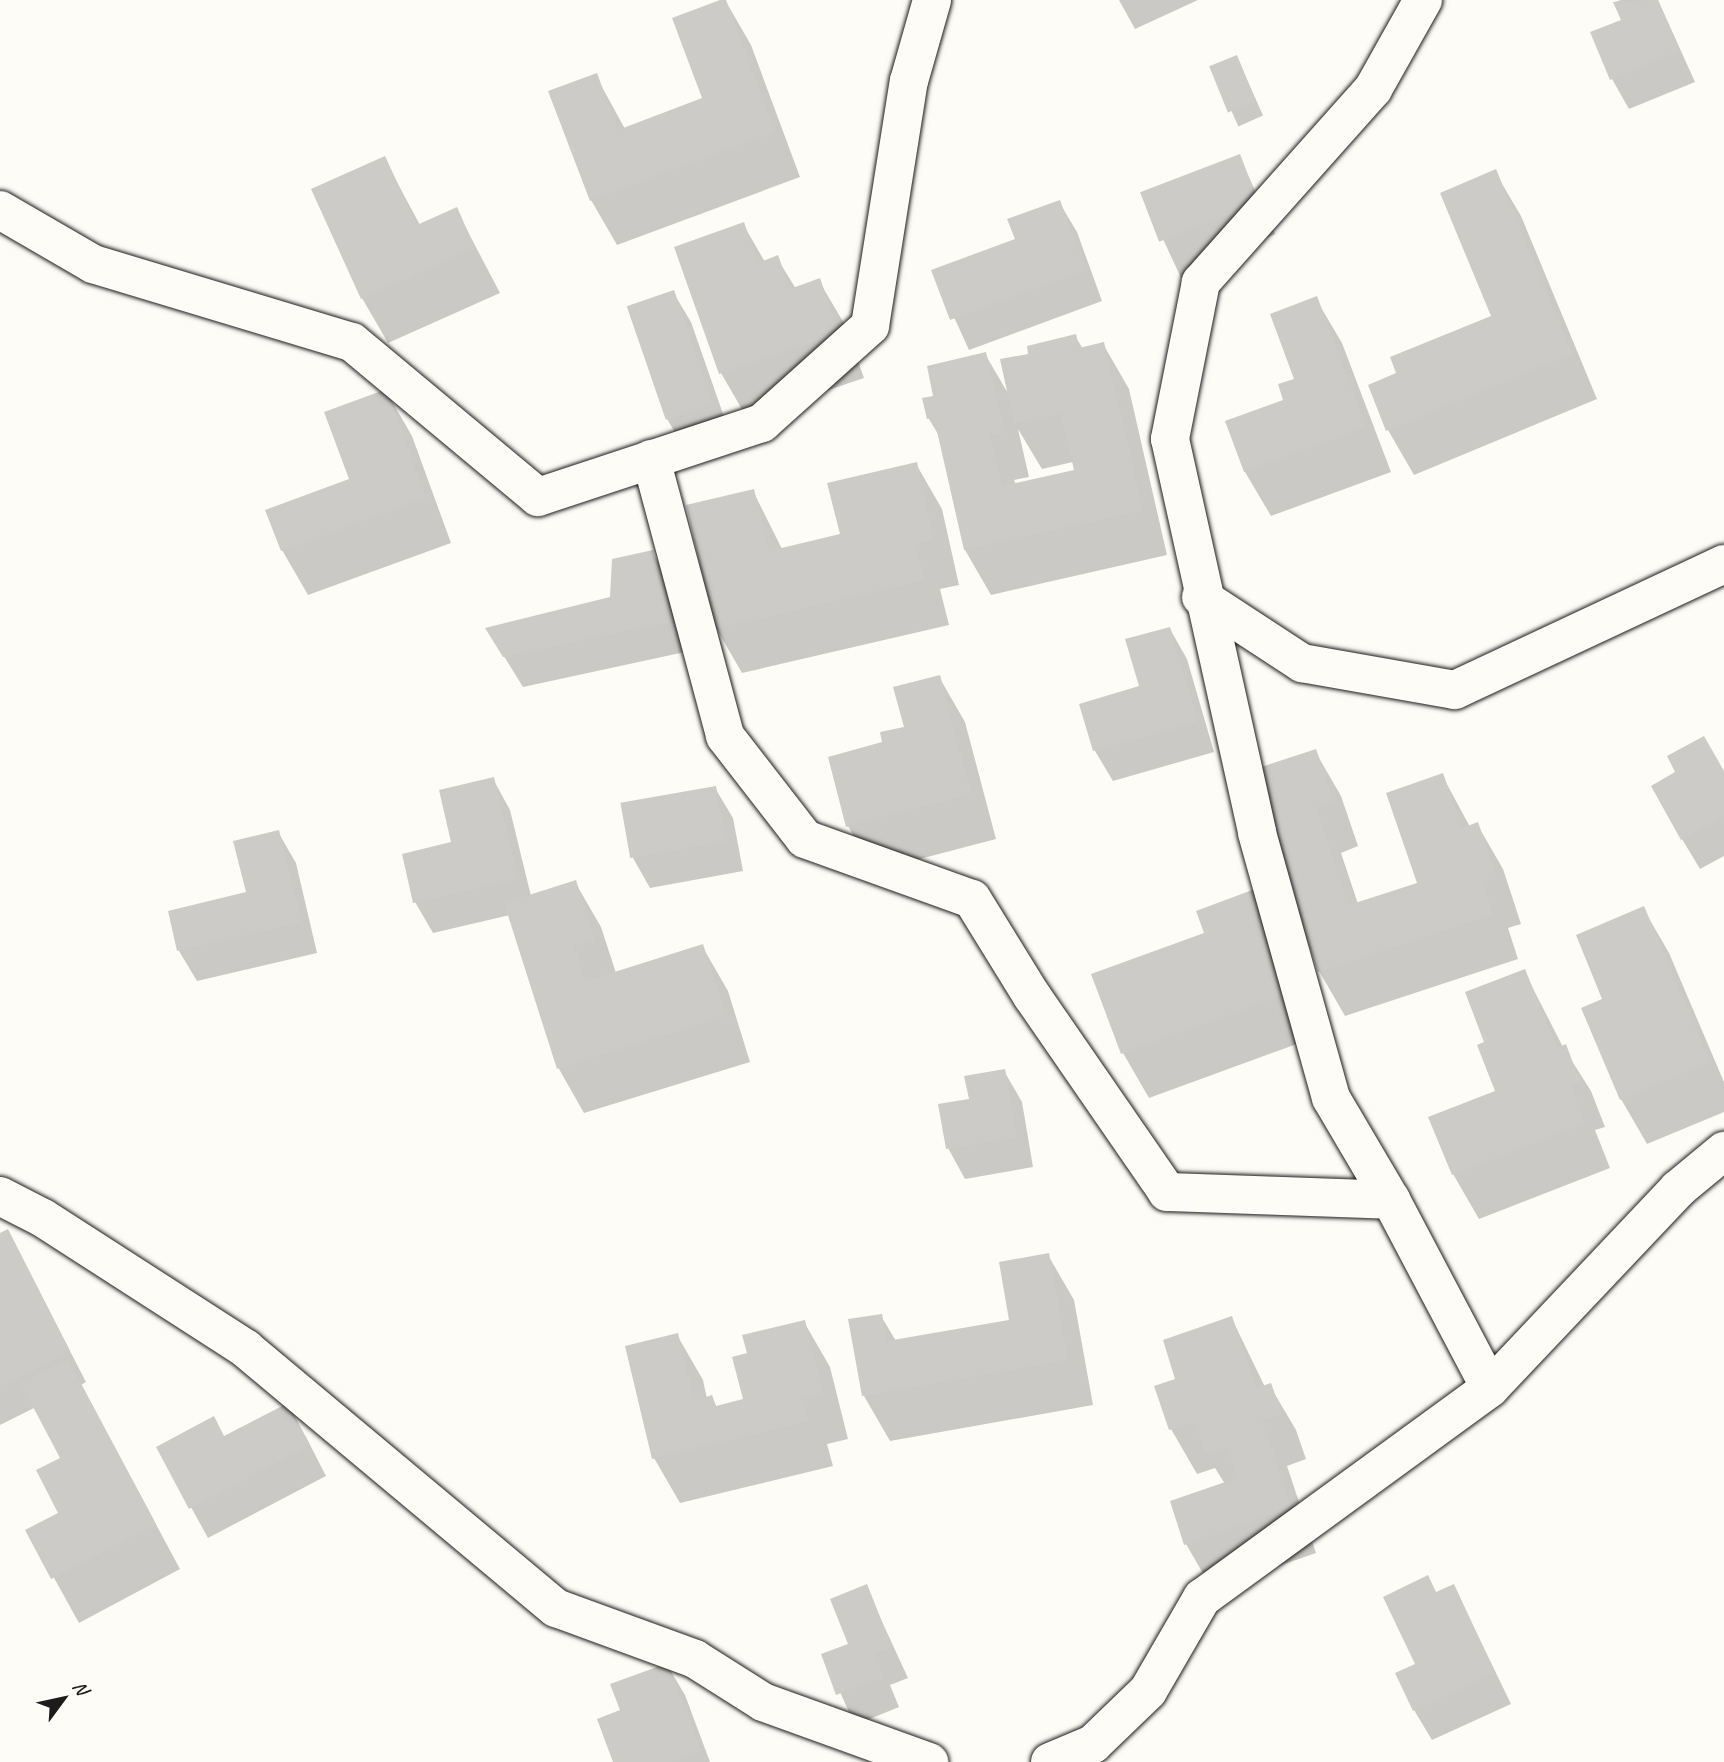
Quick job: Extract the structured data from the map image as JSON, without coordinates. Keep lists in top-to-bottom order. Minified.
{"north":"top right"}
